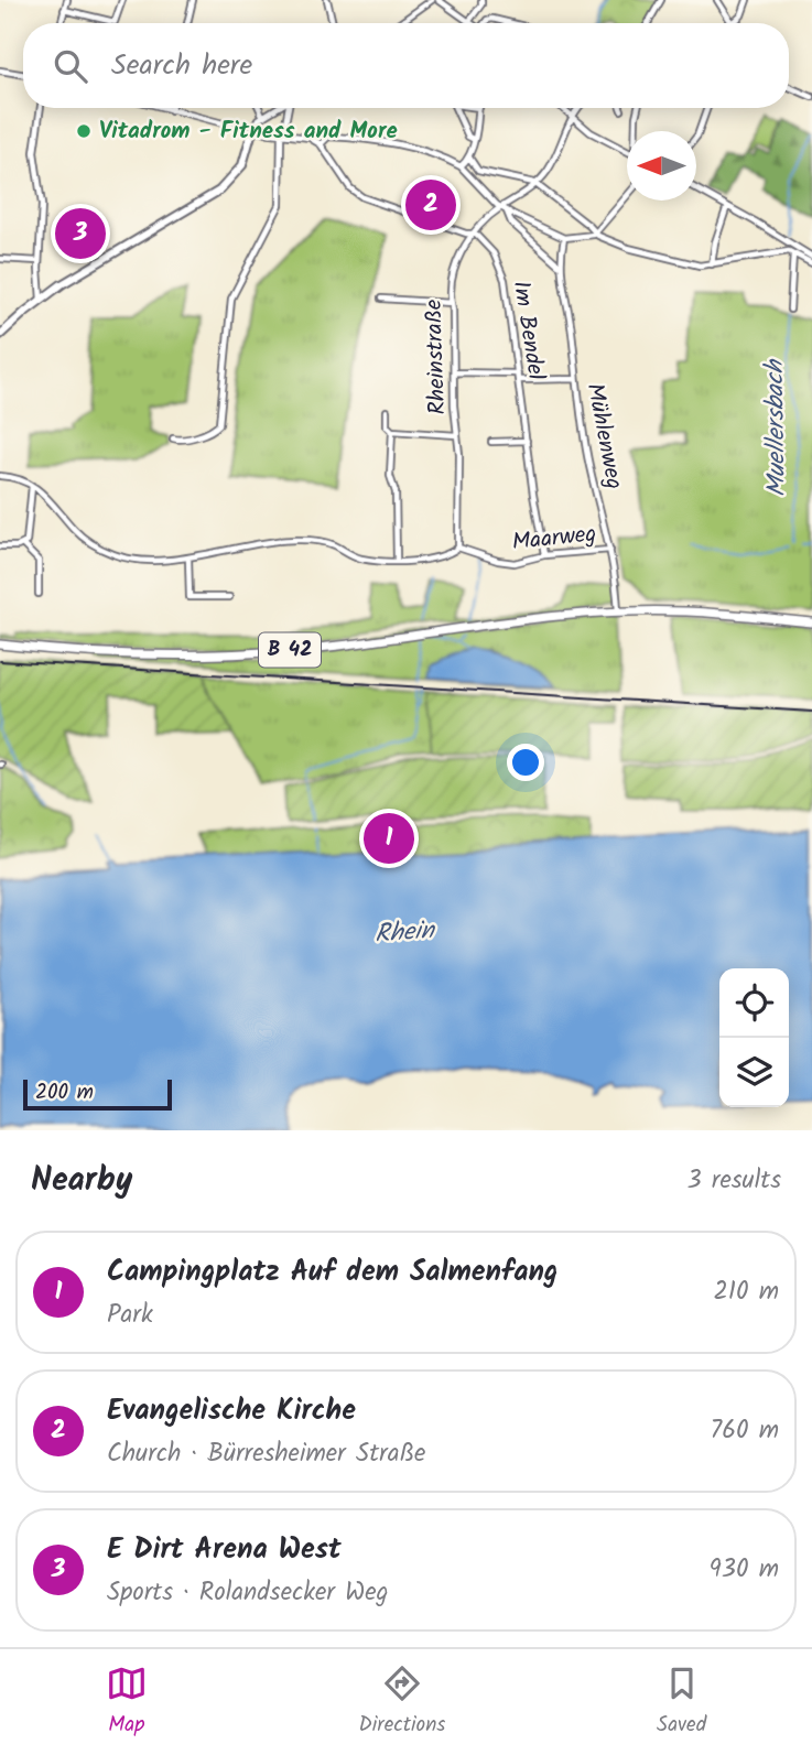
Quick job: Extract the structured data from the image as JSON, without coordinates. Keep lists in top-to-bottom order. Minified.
{"streets":{"main road":["B 42"],"street":["Im Bendel","Rheinstraße","Mühlenweg","Maarweg"]},"crossings":[["Im Bendel","Rheinstraße"],["Im Bendel","Maarweg"],["Rheinstraße","Maarweg"],["Mühlenweg","Maarweg"],["Mühlenweg","B 42"]],"water":["Muellersbach","Rhein"],"places":["Vitadrom - Fitness and More"],"scale_bar":"200 m","north":"left","page":{"search":"Search here","pins":["2","3","1"],"scale":"200 m","heading":["Nearby","3 results"],"list":[{"mark":"1","name":"Campingplatz Auf dem Salmenfang","note":"Park","value":"210 m"},{"mark":"2","name":"Evangelische Kirche","note":"Church · Bürresheimer Straße","value":"760 m"},{"mark":"3","name":"E Dirt Arena West","note":"Sports · Rolandsecker Weg","value":"930 m"}],"nav":["Map","Directions","Saved"]}}
